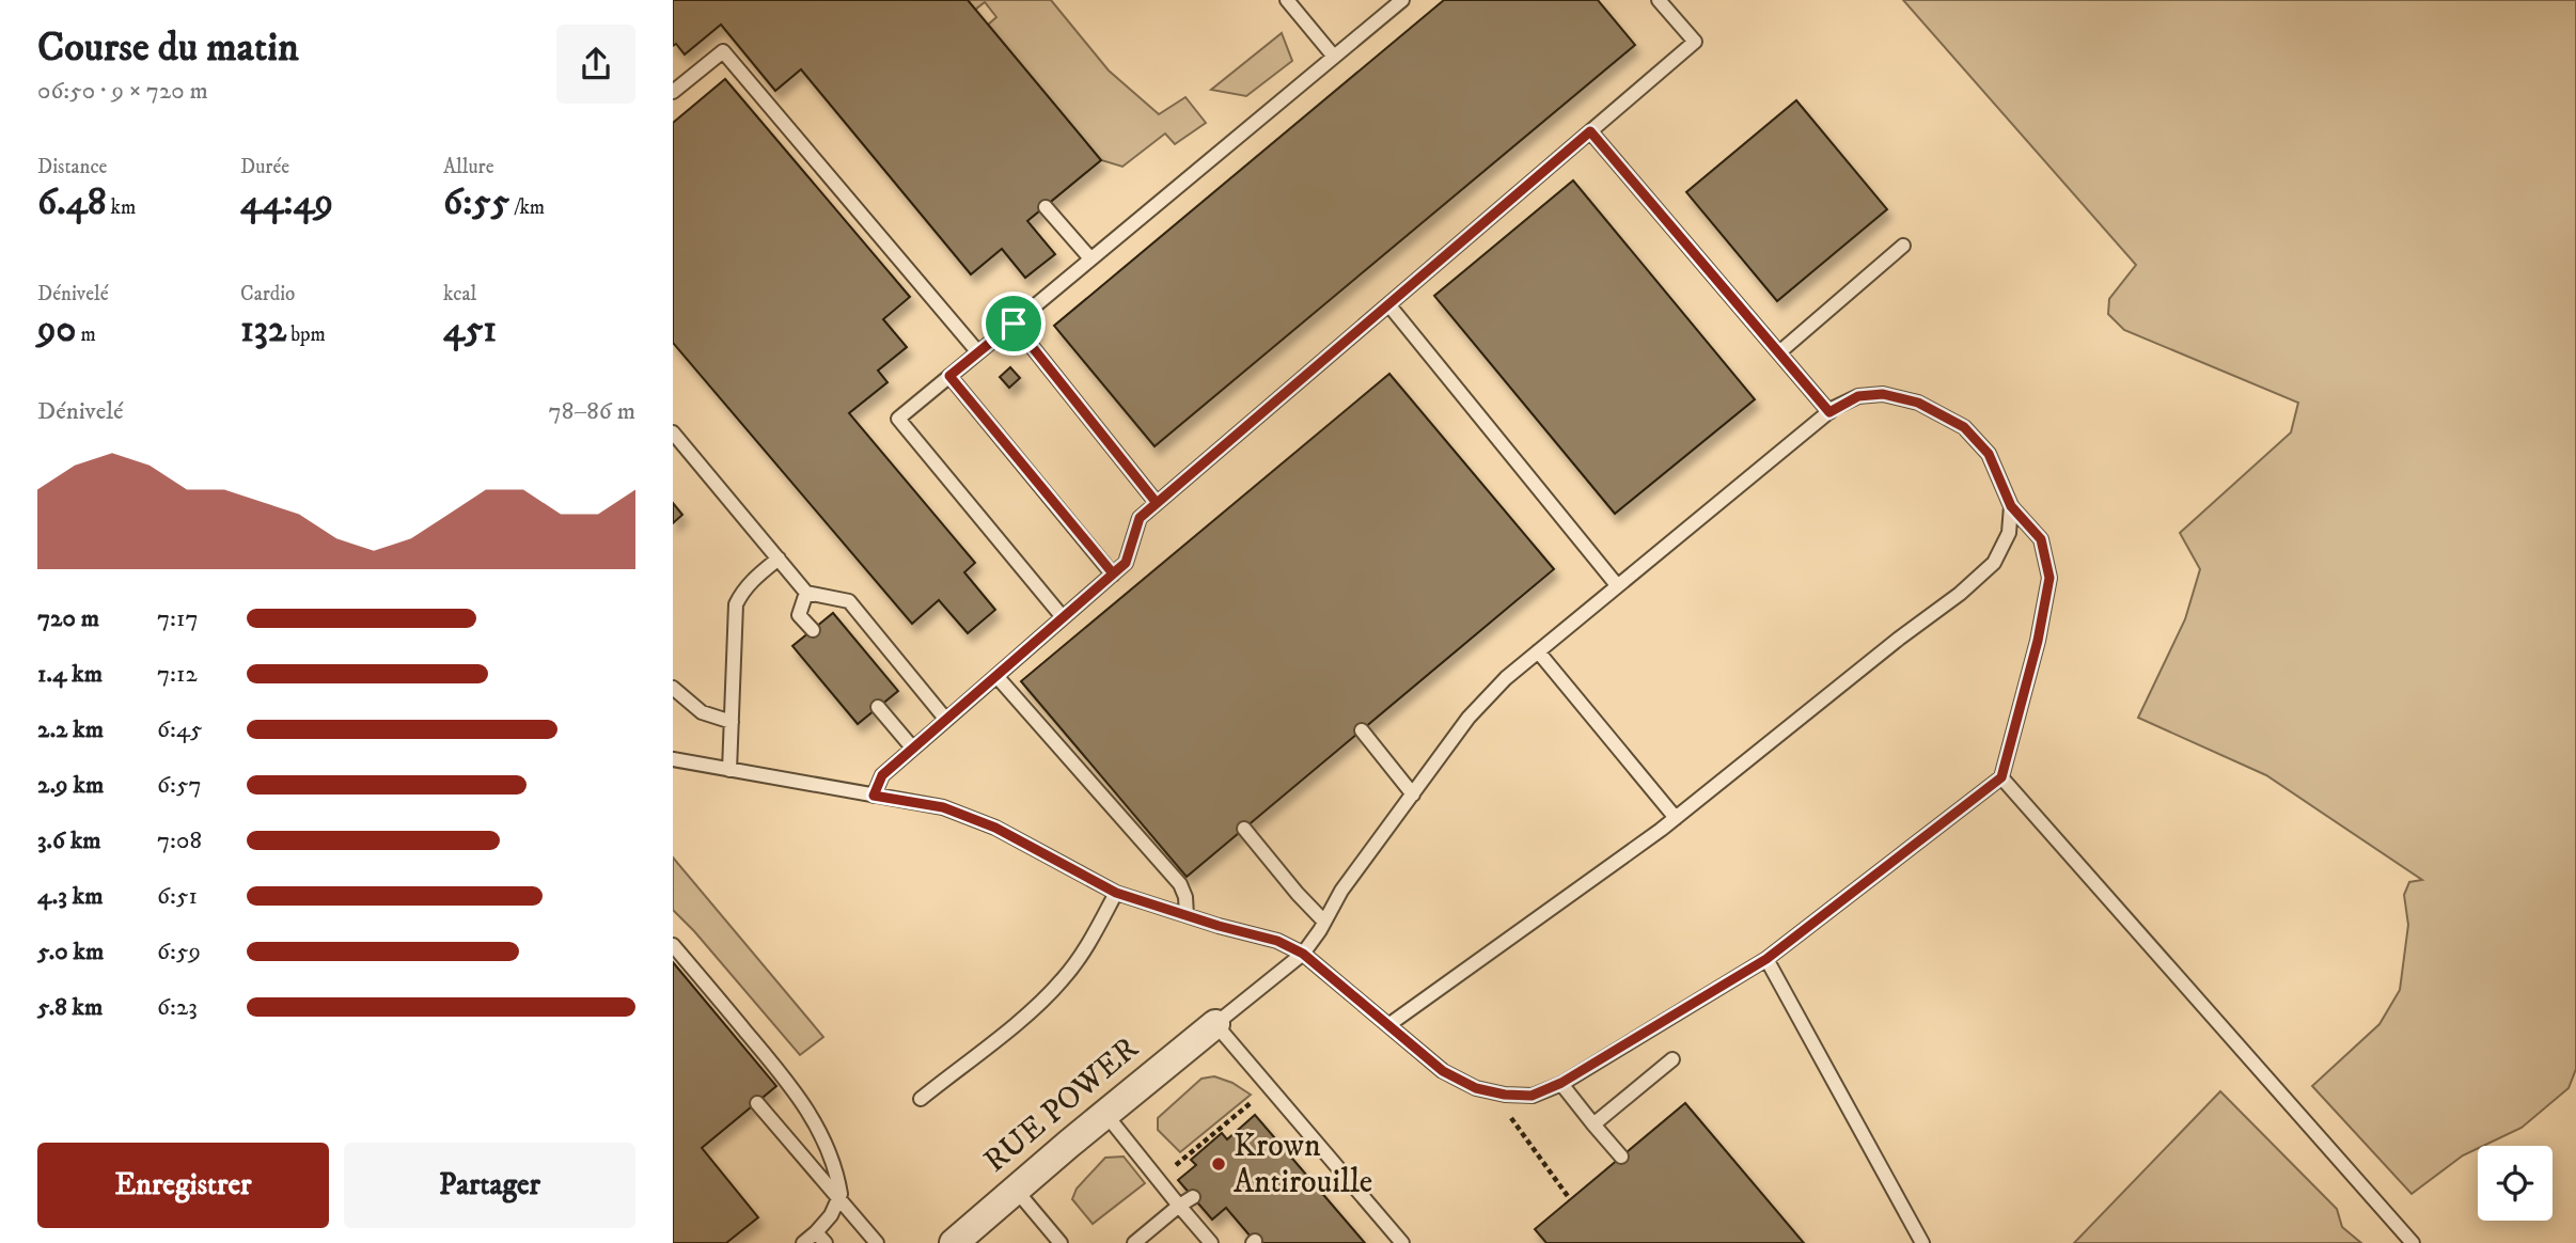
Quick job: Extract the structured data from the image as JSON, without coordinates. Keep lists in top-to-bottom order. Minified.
{"streets":{"street":["RUE POWER"]},"places":["Krown Antirouille"],"page":{"heading":["Course du matin","06:50 · 9 × 720 m"],"stats":[["Distance","6.48 km"],["Durée","44:49"],["Allure","6:55 /km"],["Dénivelé","90 m"],["Cardio","132 bpm"],["kcal","451"]],"chart":["Dénivelé","78–86 m"],"list":[{"name":"720 m","note":"7:17"},{"name":"1.4 km","note":"7:12"},{"name":"2.2 km","note":"6:45"},{"name":"2.9 km","note":"6:57"},{"name":"3.6 km","note":"7:08"},{"name":"4.3 km","note":"6:51"},{"name":"5.0 km","note":"6:59"},{"name":"5.8 km","note":"6:23"}],"buttons":["Enregistrer","Partager"]}}
